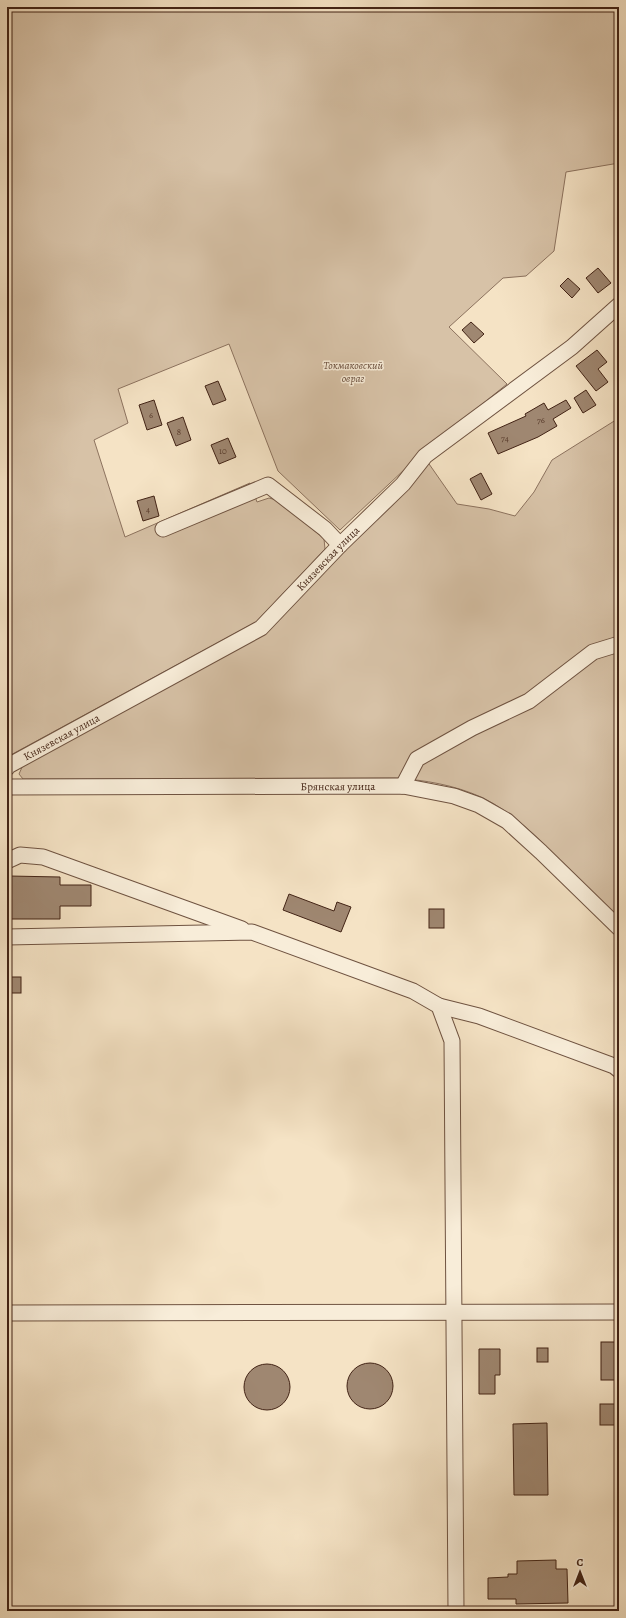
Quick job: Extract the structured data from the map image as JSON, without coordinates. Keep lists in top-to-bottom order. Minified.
{"streets":{"street":["Князевская улица","Брянская улица"]},"parks":["Токмаковский овраг"],"house_numbers":["6","76","8","74","10","4"],"north":"top"}
